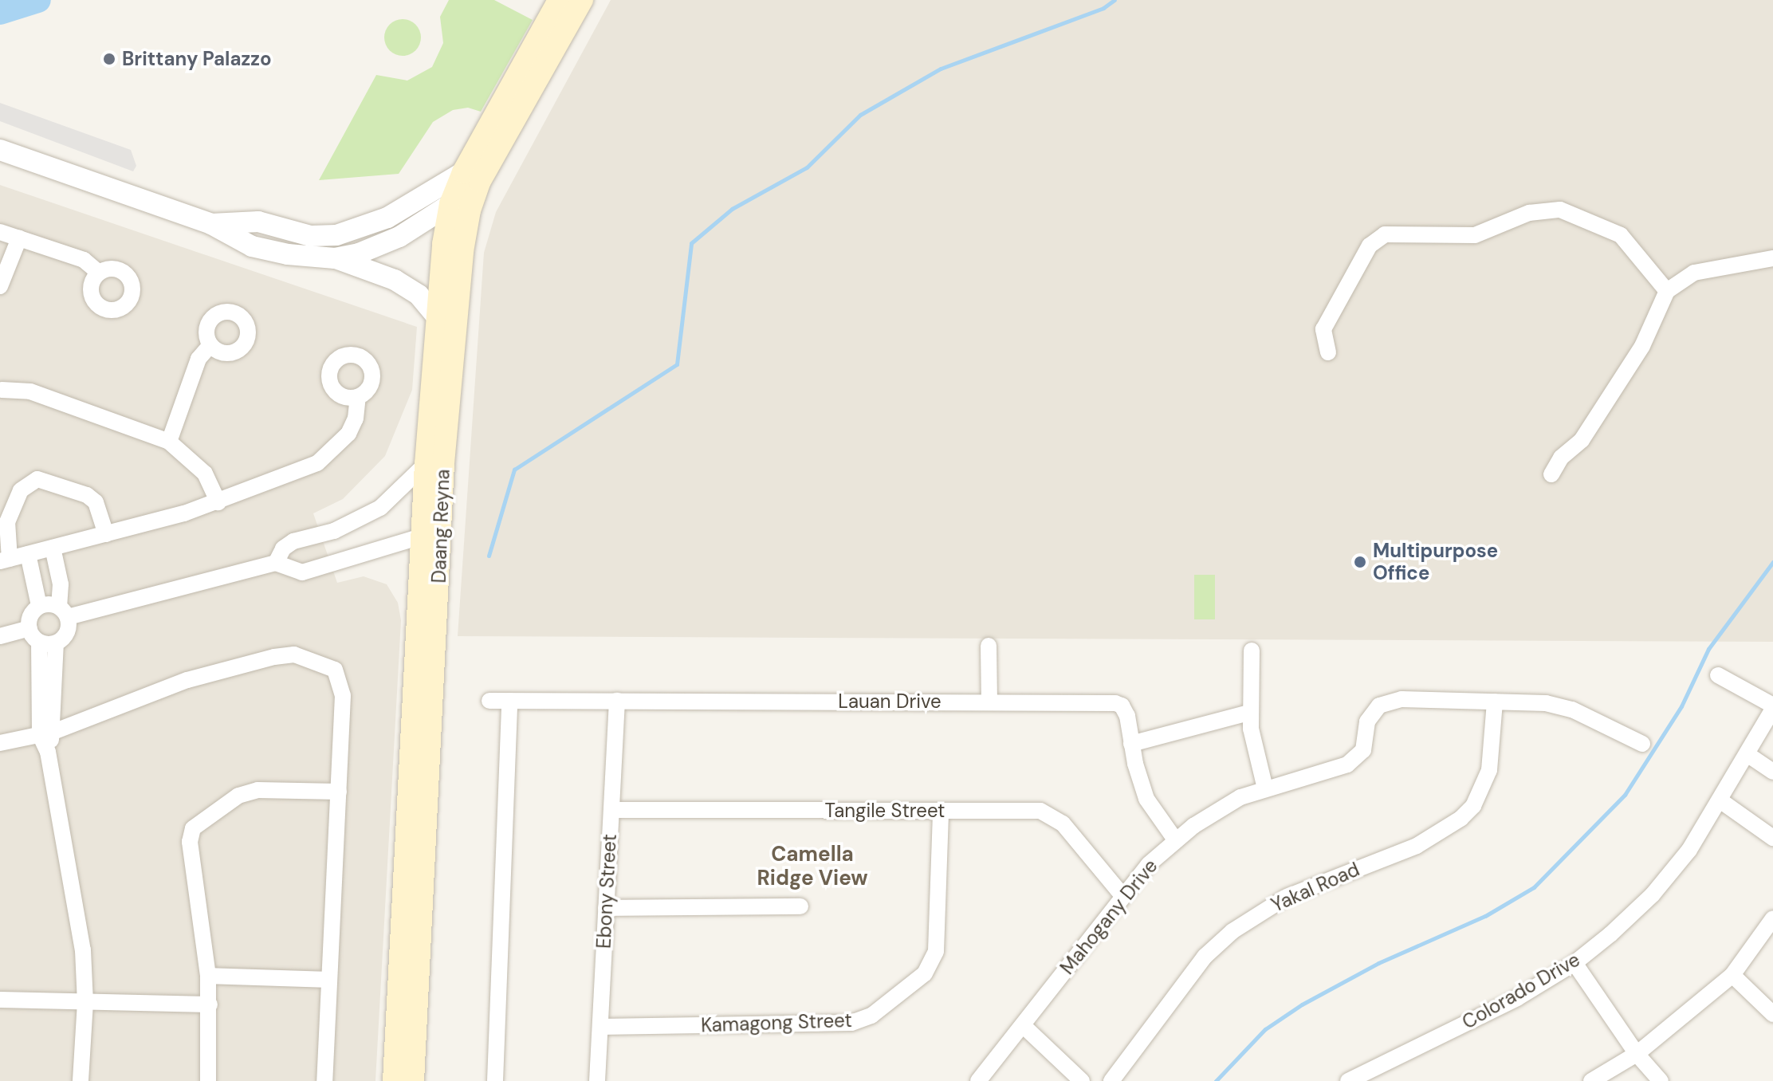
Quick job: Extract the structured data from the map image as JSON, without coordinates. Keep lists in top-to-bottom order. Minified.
{"streets":{"main road":["Daang Reyna"],"street":["Lauan Drive","Tangile Street","Yakal Road","Ebony Street","Mahogany Drive","Colorado Drive","Kamagong Street"]},"crossings":[["Lauan Drive","Ebony Street"],["Lauan Drive","Mahogany Drive"],["Tangile Street","Ebony Street"],["Tangile Street","Mahogany Drive"],["Tangile Street","Kamagong Street"],["Yakal Road","Mahogany Drive"],["Ebony Street","Kamagong Street"]],"districts":["Camella Ridge View"],"places":["Brittany Palazzo","Multipurpose Office"]}
